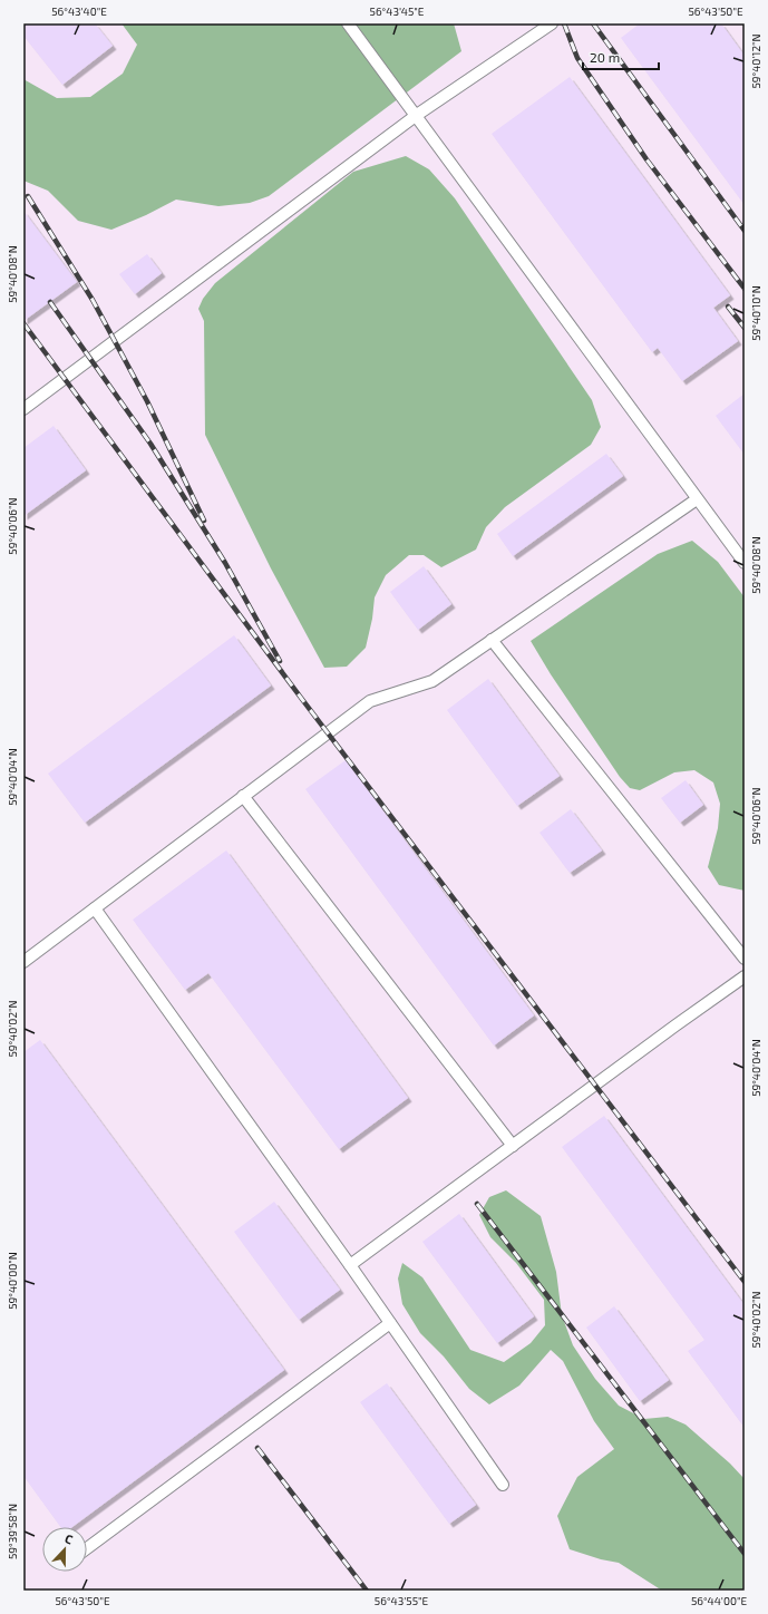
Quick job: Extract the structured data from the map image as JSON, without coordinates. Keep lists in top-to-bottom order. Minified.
{"scale_bar":"20 m","north":"top","coordinates":["56°43'40\"E","56°43'45\"E","56°43'50\"E","59°40'12\"N","59°40'08\"N","59°40'10\"N","59°40'06\"N","59°40'04\"N","59°40'02\"N","59°40'00\"N","59°39'58\"N","56°43'55\"E","56°44'00\"E"]}
